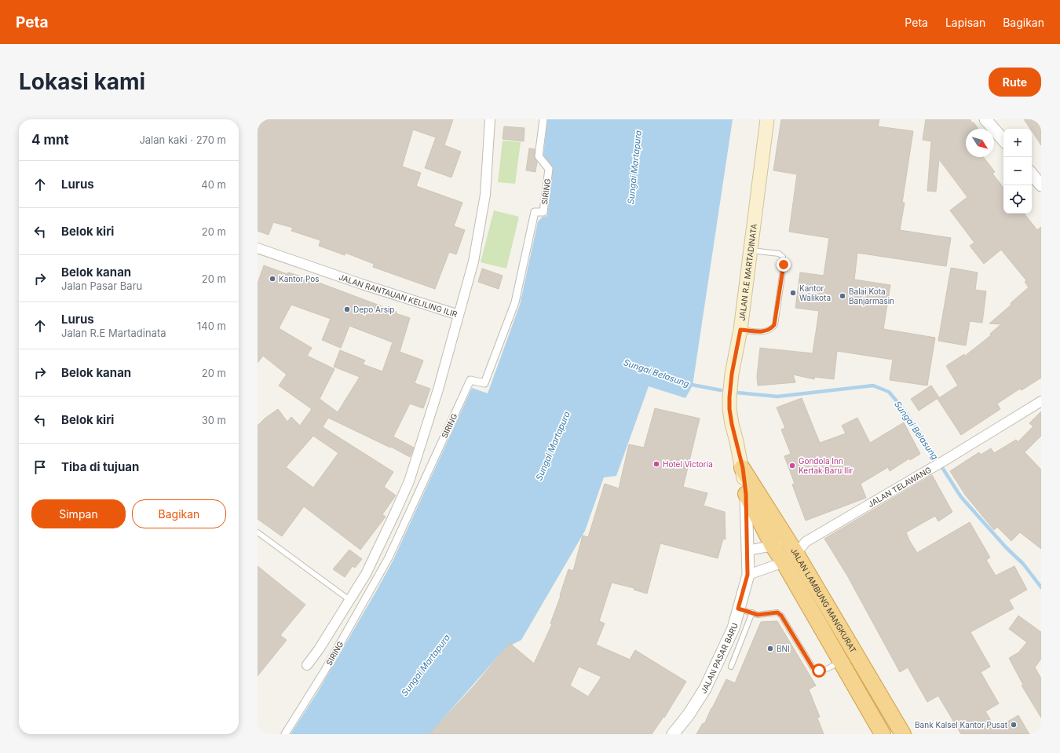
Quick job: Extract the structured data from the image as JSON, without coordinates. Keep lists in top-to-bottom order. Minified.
{"streets":{"highway":["JALAN LAMBUNG MANGKURAT"],"main road":["JALAN R.E MARTADINATA"],"street":["SIRING","JALAN RANTAUAN KELILING ILIR","JALAN TELAWANG","JALAN PASAR BARU"]},"crossings":[["JALAN R.E MARTADINATA","JALAN TELAWANG"],["JALAN R.E MARTADINATA","JALAN LAMBUNG MANGKURAT"],["JALAN R.E MARTADINATA","JALAN PASAR BARU"],["JALAN TELAWANG","JALAN LAMBUNG MANGKURAT"],["JALAN TELAWANG","JALAN PASAR BARU"]],"water":["Sungai Martapura","Sungai Belasung"],"places":["Kantor Pos","Kantor Walikota","Balai Kota Banjarmasin","Depo Arsip","Hotel Victoria","Gondola Inn Kertak Baru Ilir","BNI","Bank Kalsel Kantor Pusat"],"north":"bottom right","page":{"header":"Peta","nav":["Peta","Lapisan","Bagikan"],"buttons":["Rute",["Simpan","Bagikan"]],"title":"Lokasi kami","heading":["4 mnt","Jalan kaki · 270 m"],"map_buttons":["+","−"],"list":[["Lurus","40 m"],["Belok kiri","20 m"],["Belok kanan","Jalan Pasar Baru","20 m"],["Lurus","Jalan R.E Martadinata","140 m"],["Belok kanan","20 m"],["Belok kiri","30 m"],"Tiba di tujuan"]}}
